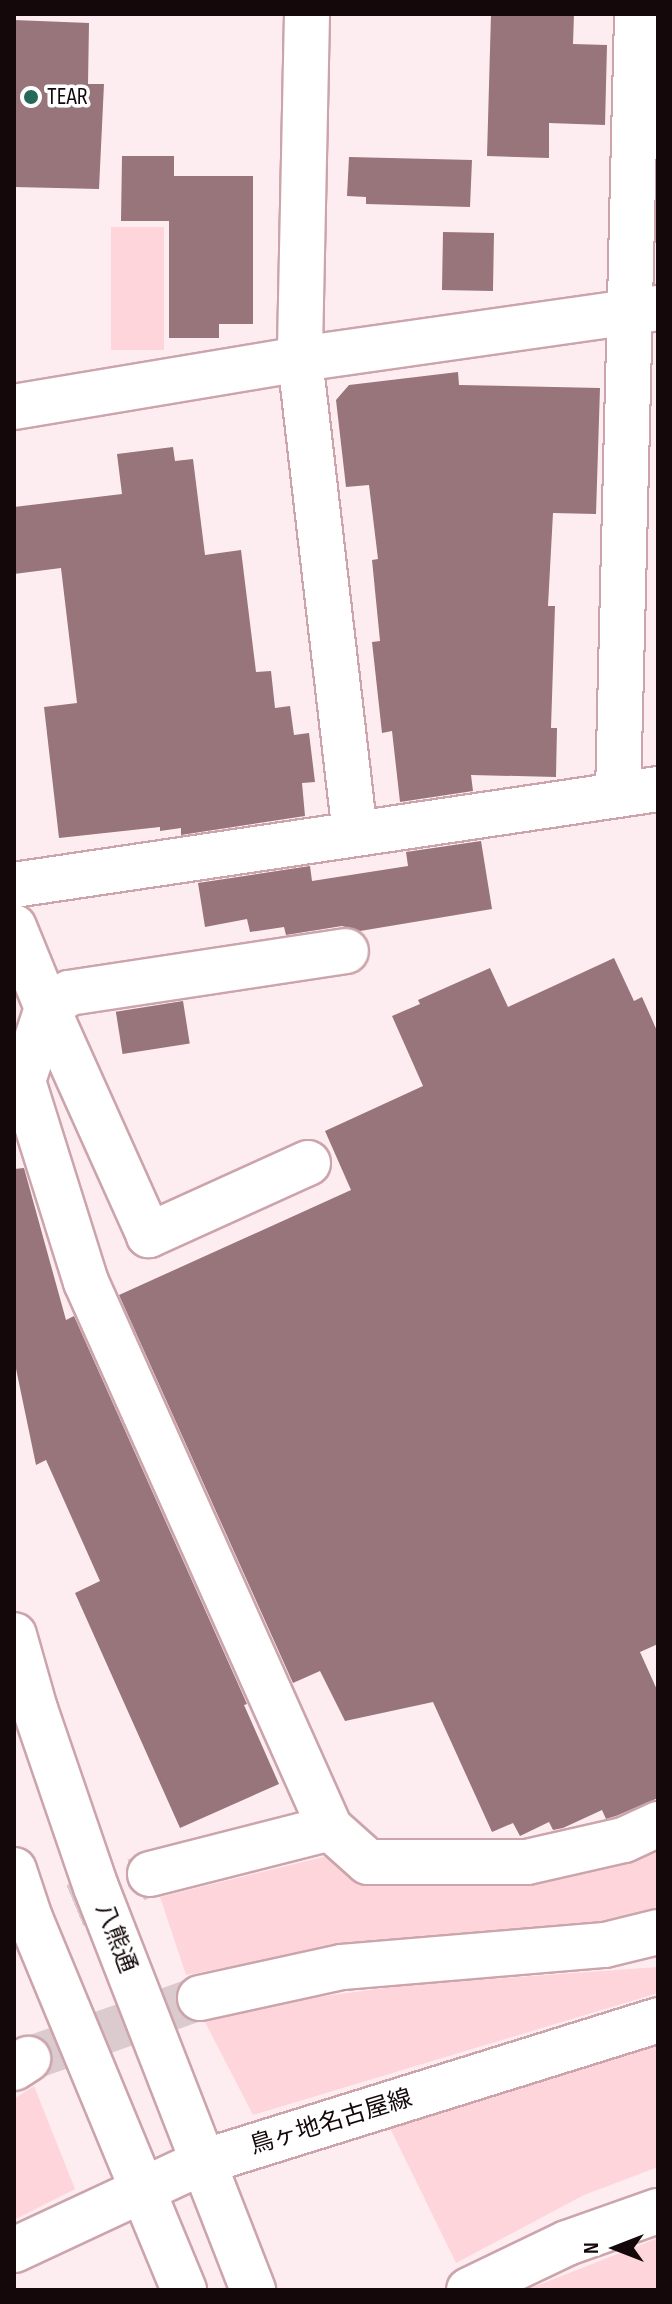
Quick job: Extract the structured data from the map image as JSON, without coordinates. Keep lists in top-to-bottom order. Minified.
{"streets":{"street":["八熊通","鳥ヶ地名古屋線"]},"crossings":[["八熊通","鳥ヶ地名古屋線"]],"places":["TEAR"],"north":"left"}
